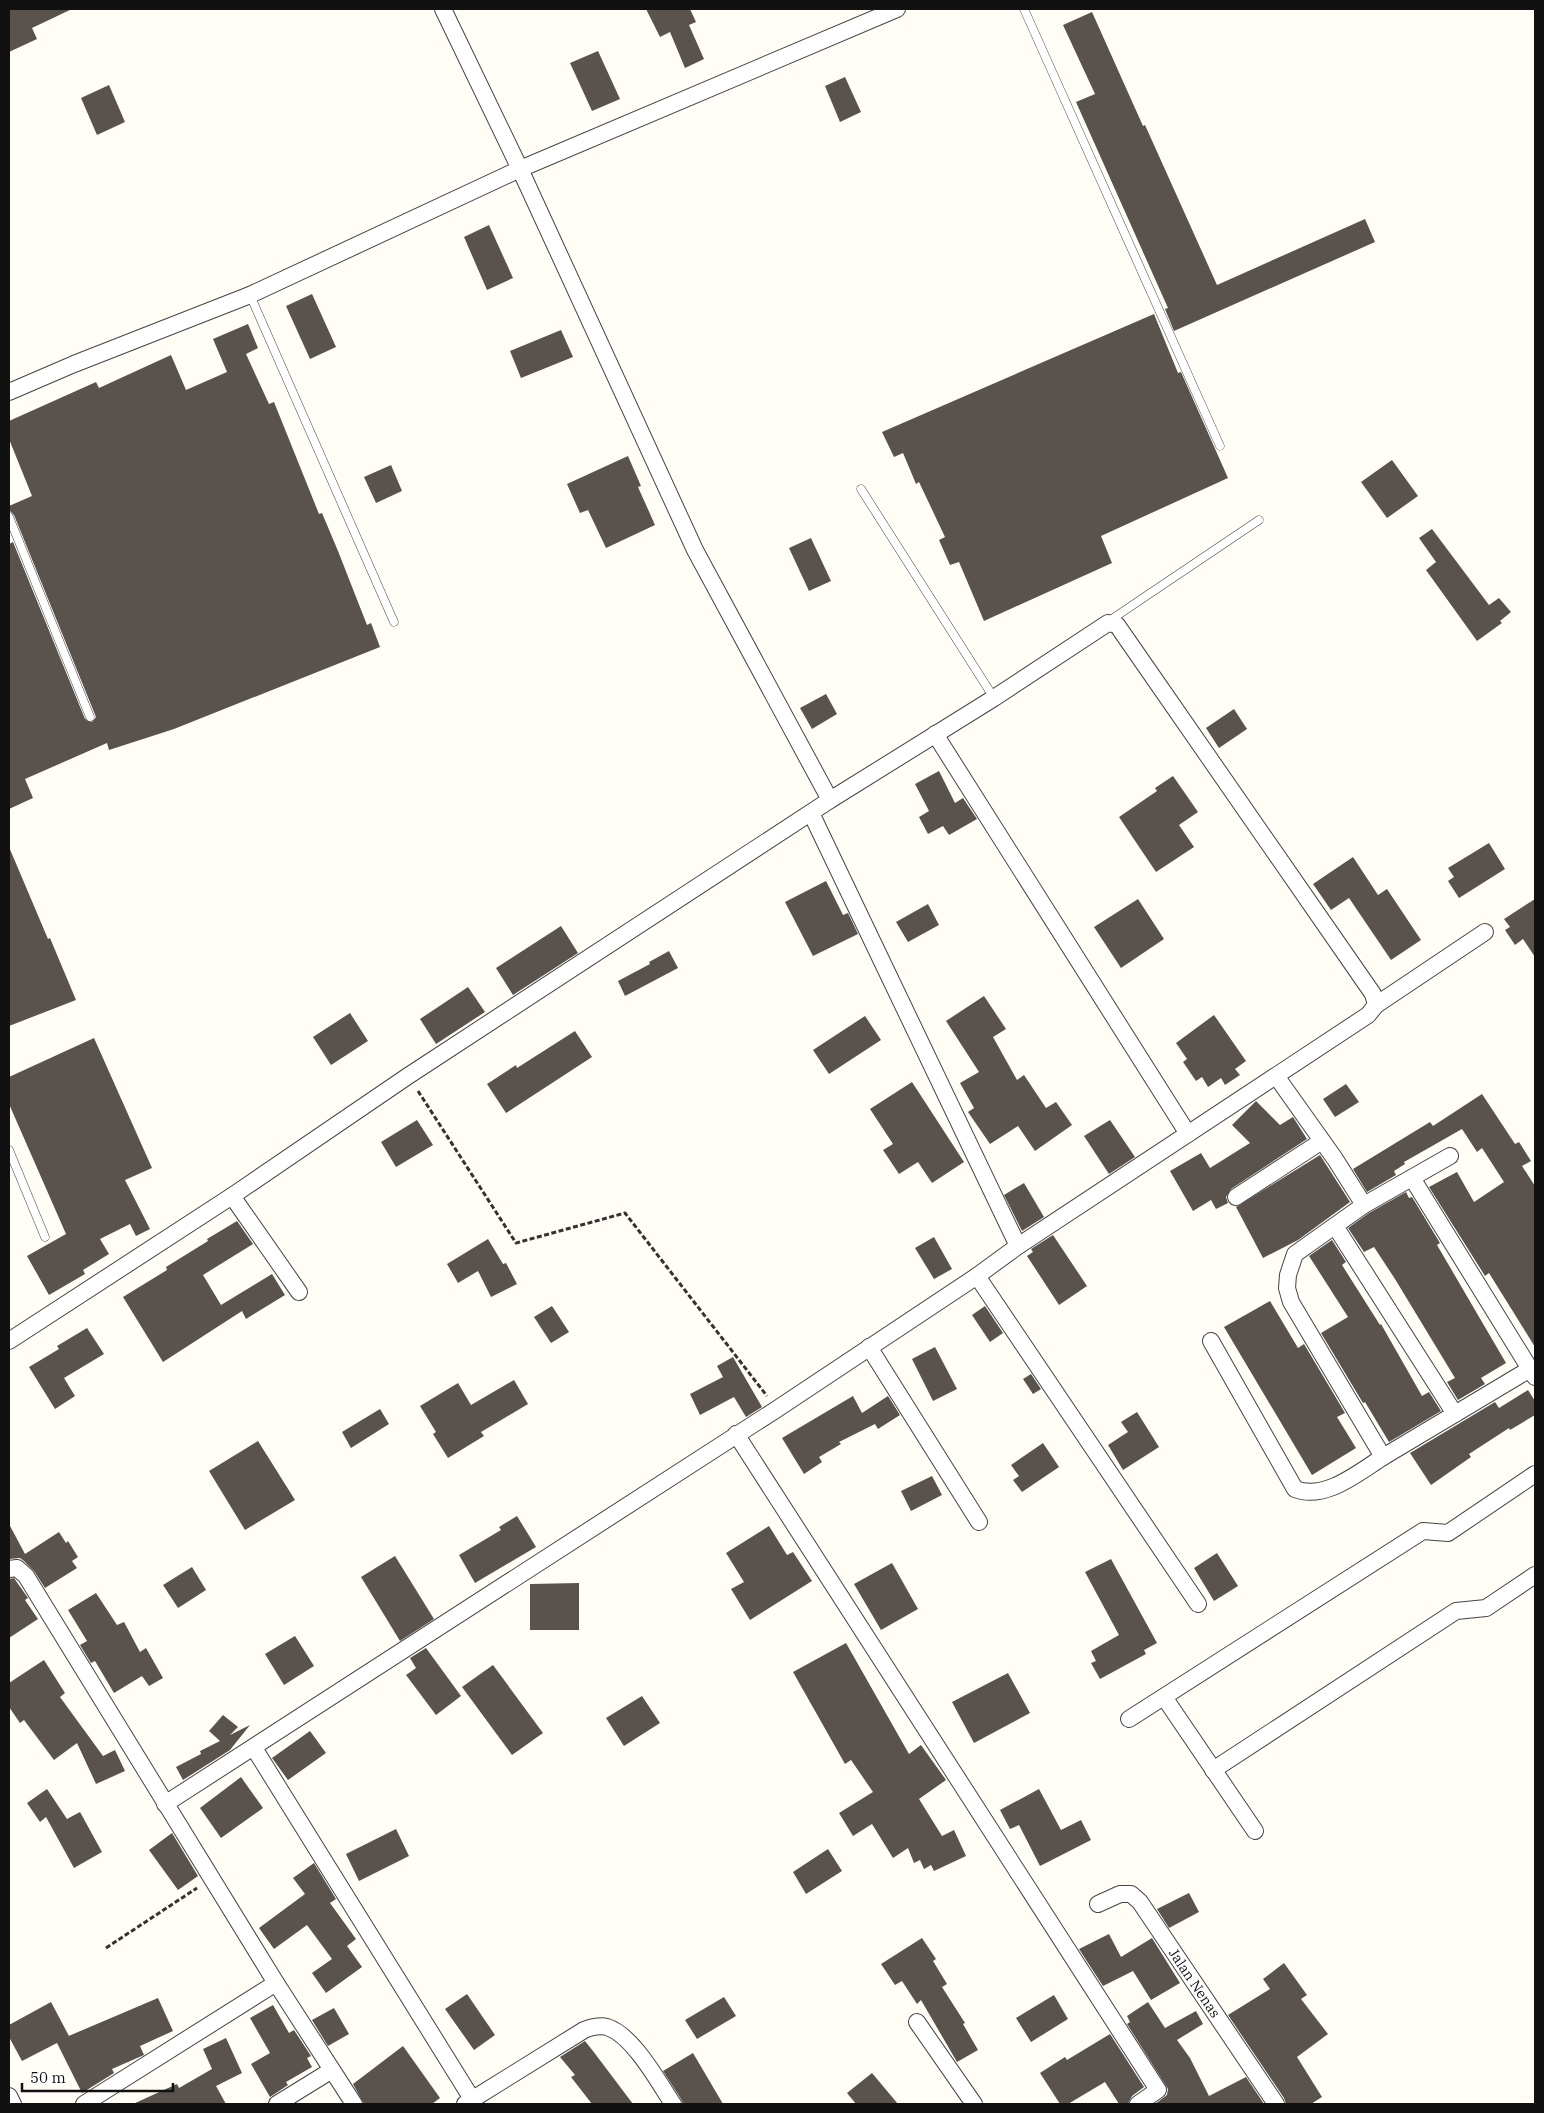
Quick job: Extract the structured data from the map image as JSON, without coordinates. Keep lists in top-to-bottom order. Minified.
{"streets":{"street":["Jalan Nenas"]},"scale_bar":"50 m"}
